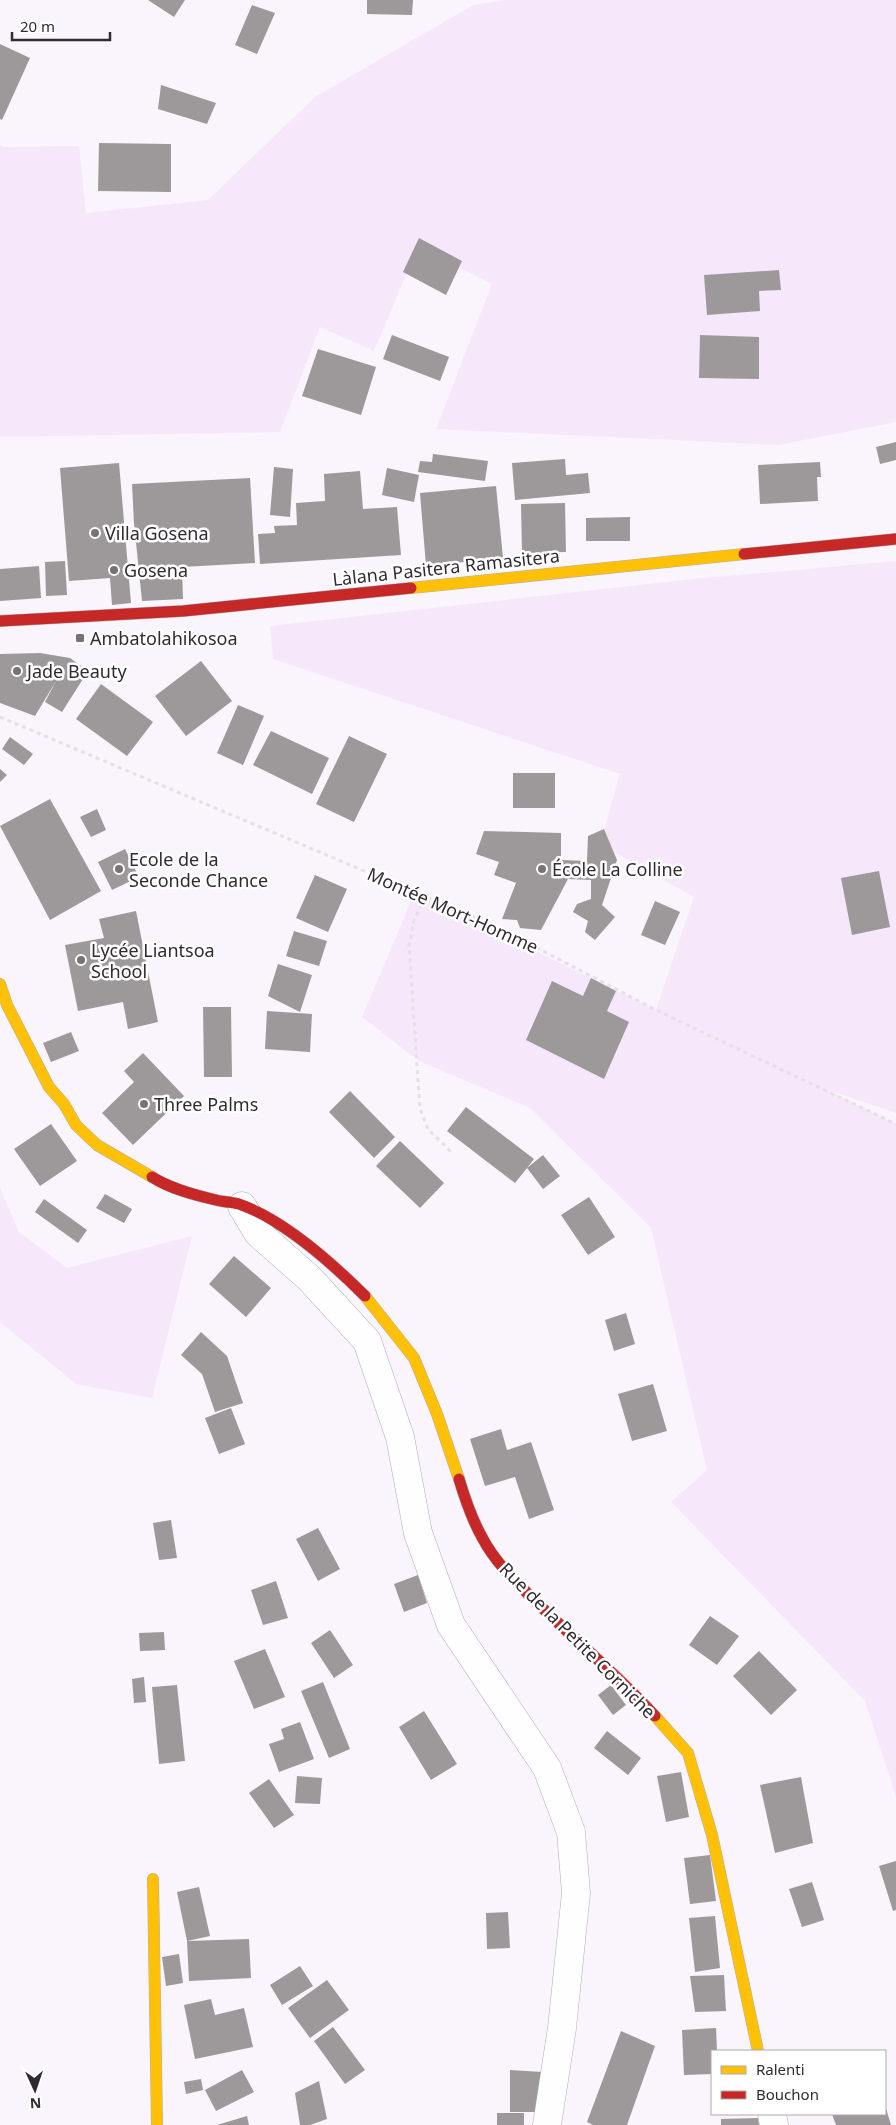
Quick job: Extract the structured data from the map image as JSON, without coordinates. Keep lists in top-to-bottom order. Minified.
{"streets":{"street":["Làlana Pasitera Ramasitera","Rue de la Petite Corniche"],"path":["Montée Mort-Homme"]},"places":{"other":["Villa Gosena","Gosena","Jade Beauty","Ecole de la Seconde Chance","École La Colline","Lycée Liantsoa School","Three Palms"],"transit":["Ambatolahikosoa"]},"legend":["Ralenti","Bouchon"],"scale_bar":"20 m","north":"bottom"}
